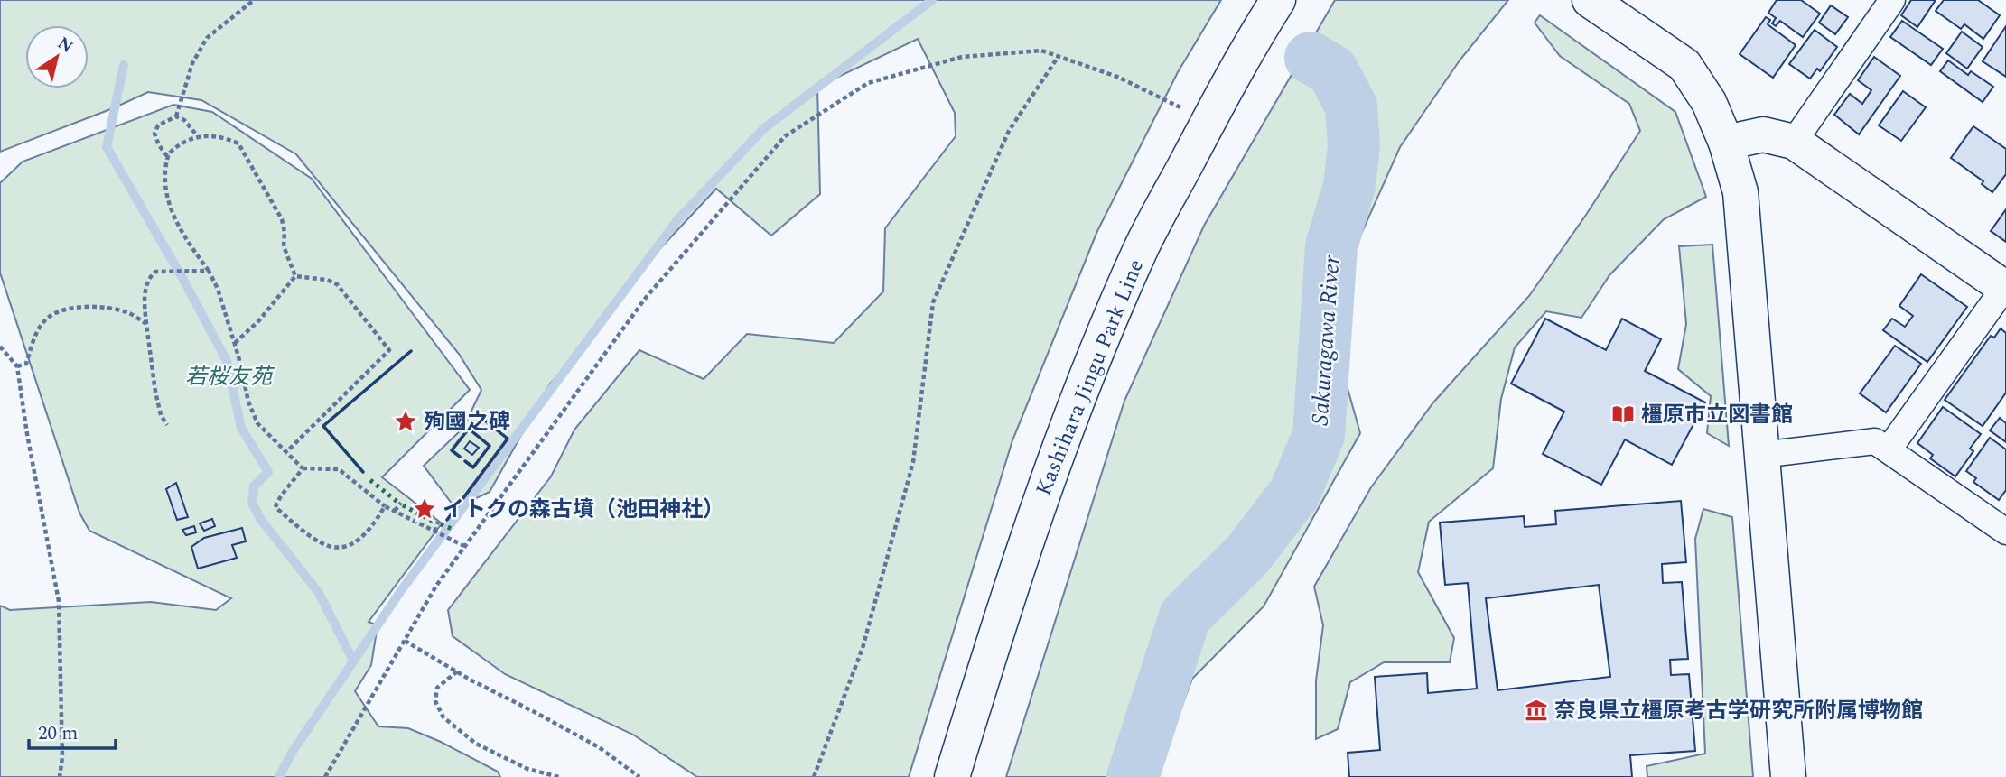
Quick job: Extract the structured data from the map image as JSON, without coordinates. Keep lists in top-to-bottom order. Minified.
{"streets":{"main road":["Kashihara Jingu Park Line"]},"water":["Sakuragawa River"],"parks":["若桜友苑"],"places":{"library":["橿原市立図書館"],"place":["殉國之碑","イトクの森古墳（池田神社）"],"museum":["奈良県立橿原考古学研究所附属博物館"]},"scale_bar":"20 m","north":"top right"}
